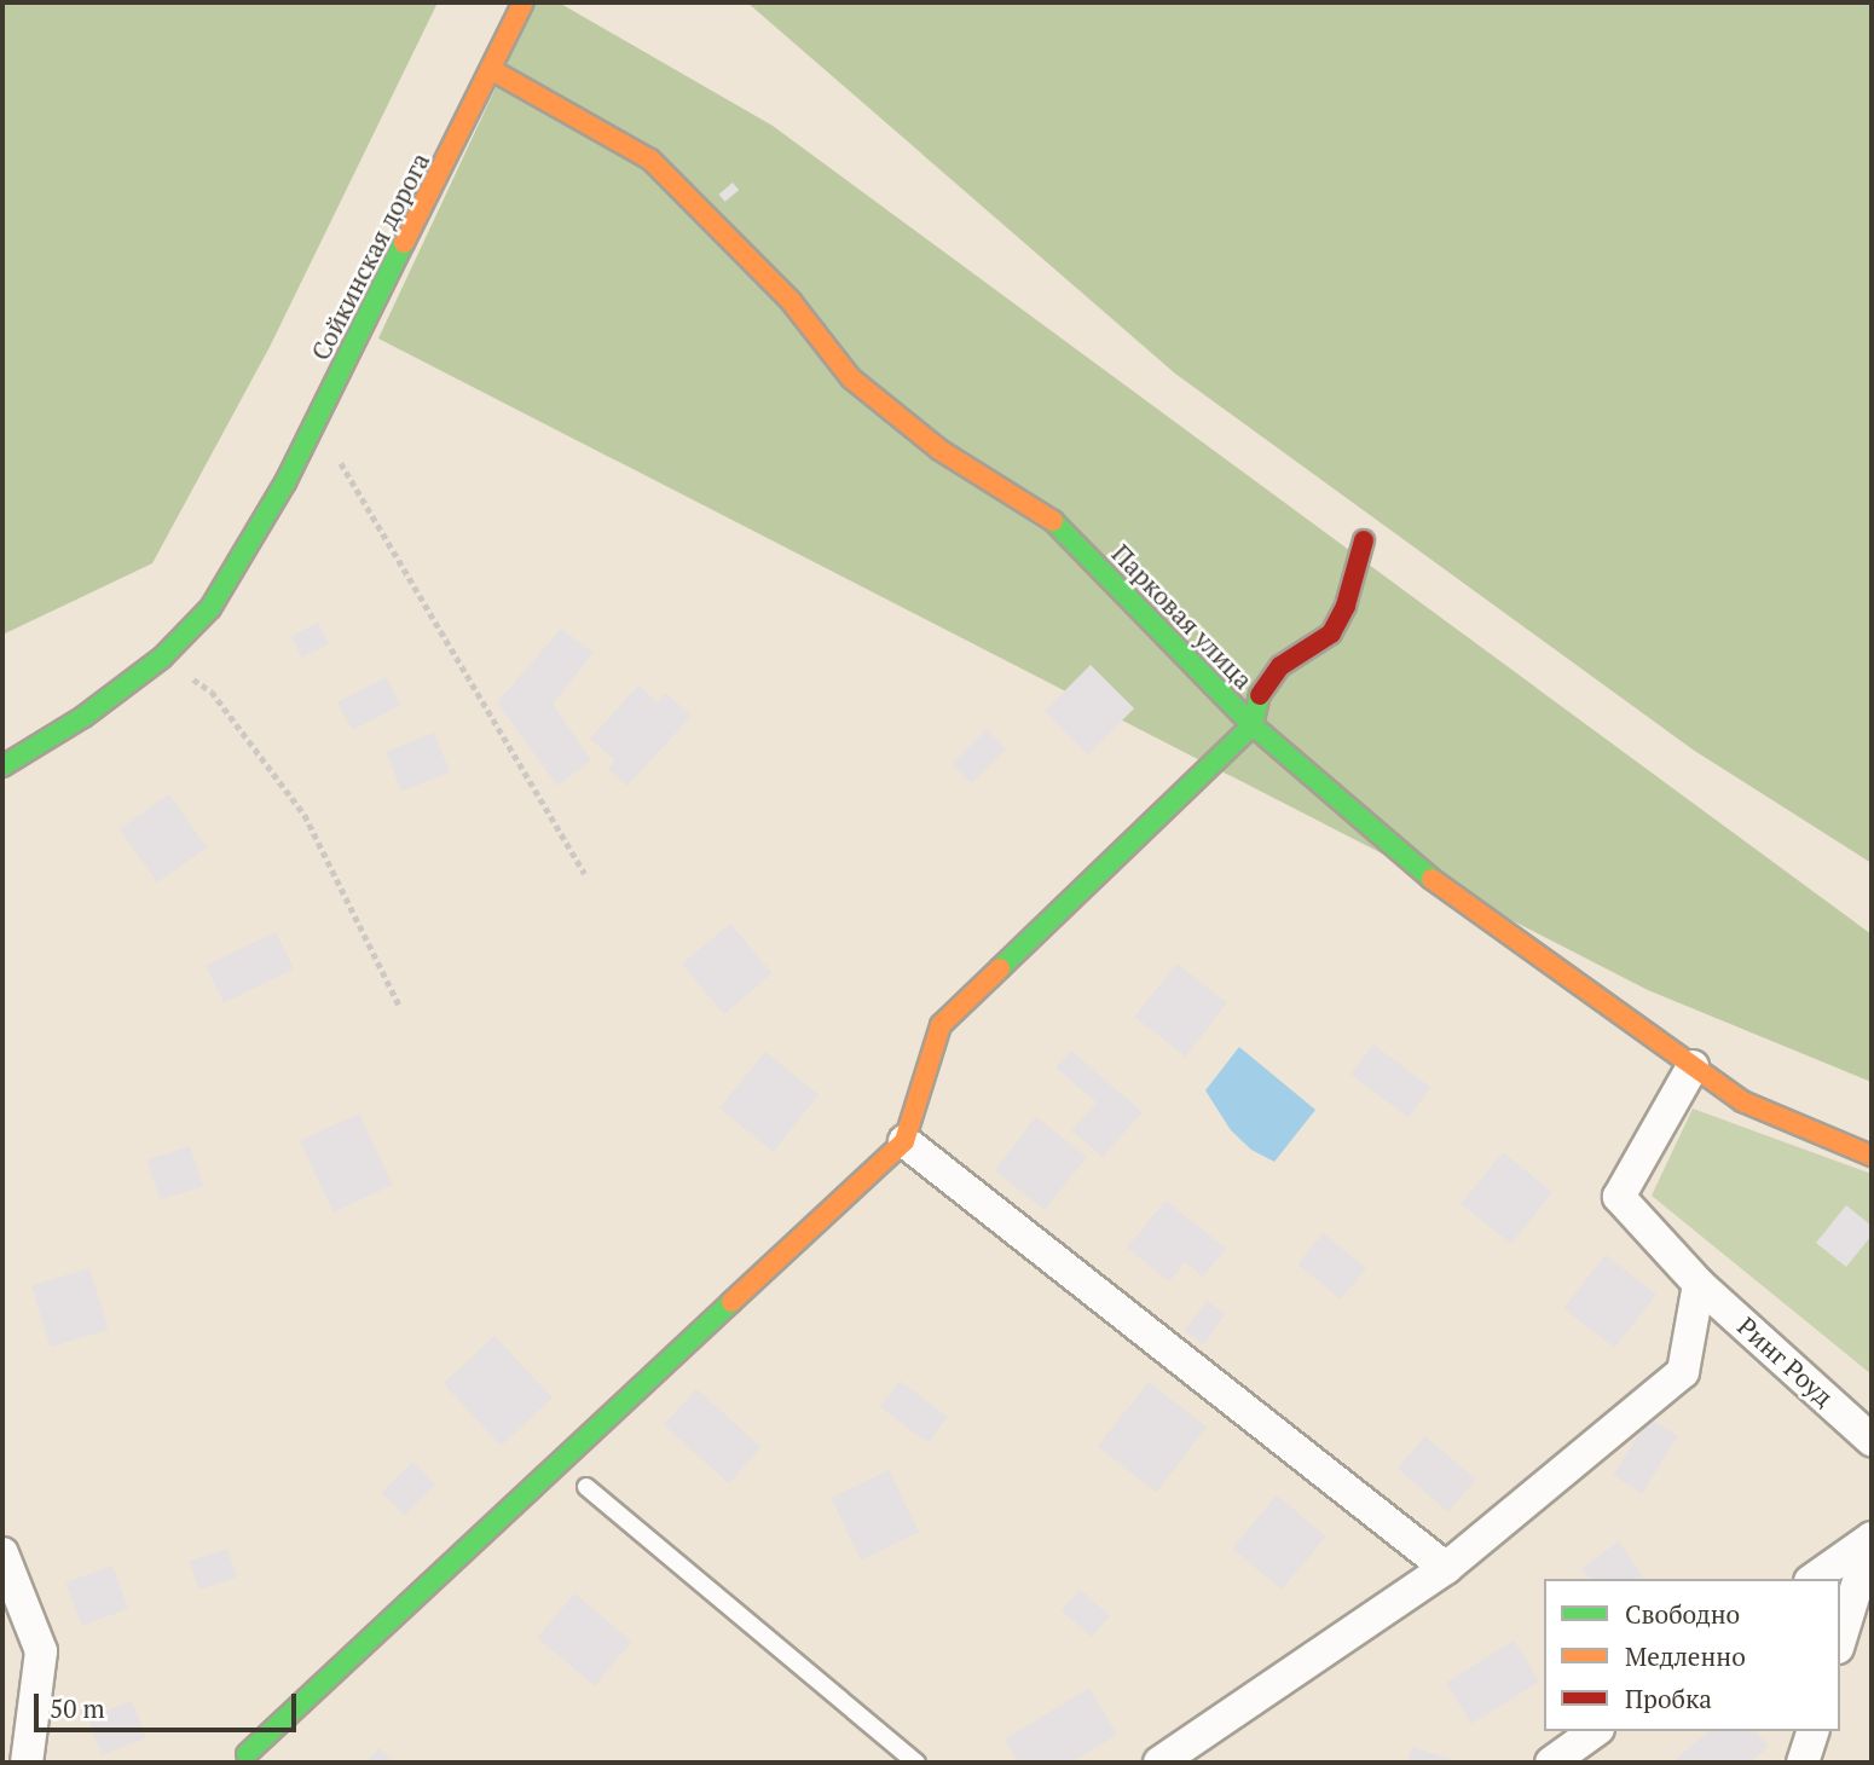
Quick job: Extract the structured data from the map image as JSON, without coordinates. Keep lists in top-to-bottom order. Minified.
{"streets":{"street":["Сойкинская дорога","Парковая улица","Ринг Роуд"]},"crossings":[["Сойкинская дорога","Парковая улица"],["Парковая улица","Ринг Роуд"]],"legend":["Свободно","Медленно","Пробка"],"scale_bar":"50 m"}
